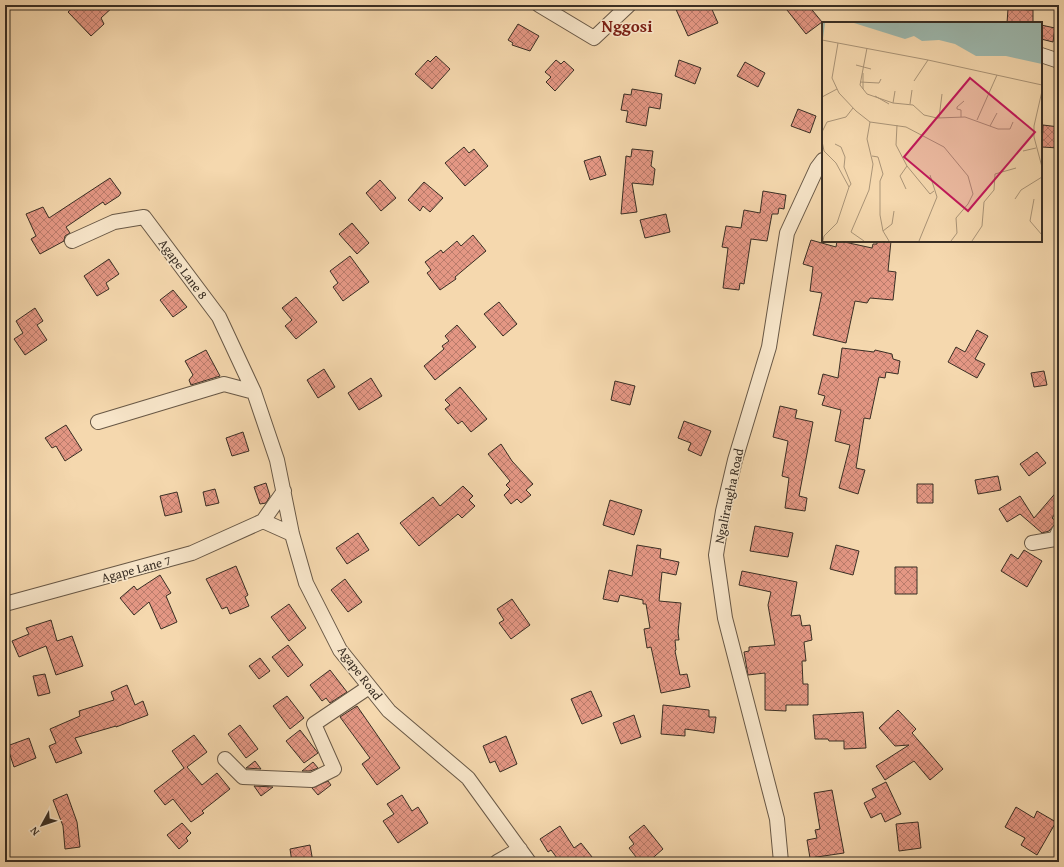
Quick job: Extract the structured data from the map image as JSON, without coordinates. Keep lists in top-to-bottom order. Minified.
{"streets":{"street":["Agape Lane 8","Ngaliraugha Road","Agape Lane 7","Agape Road"]},"crossings":[["Agape Lane 8","Agape Road"]],"districts":["Nggosi"],"north":"bottom left"}
